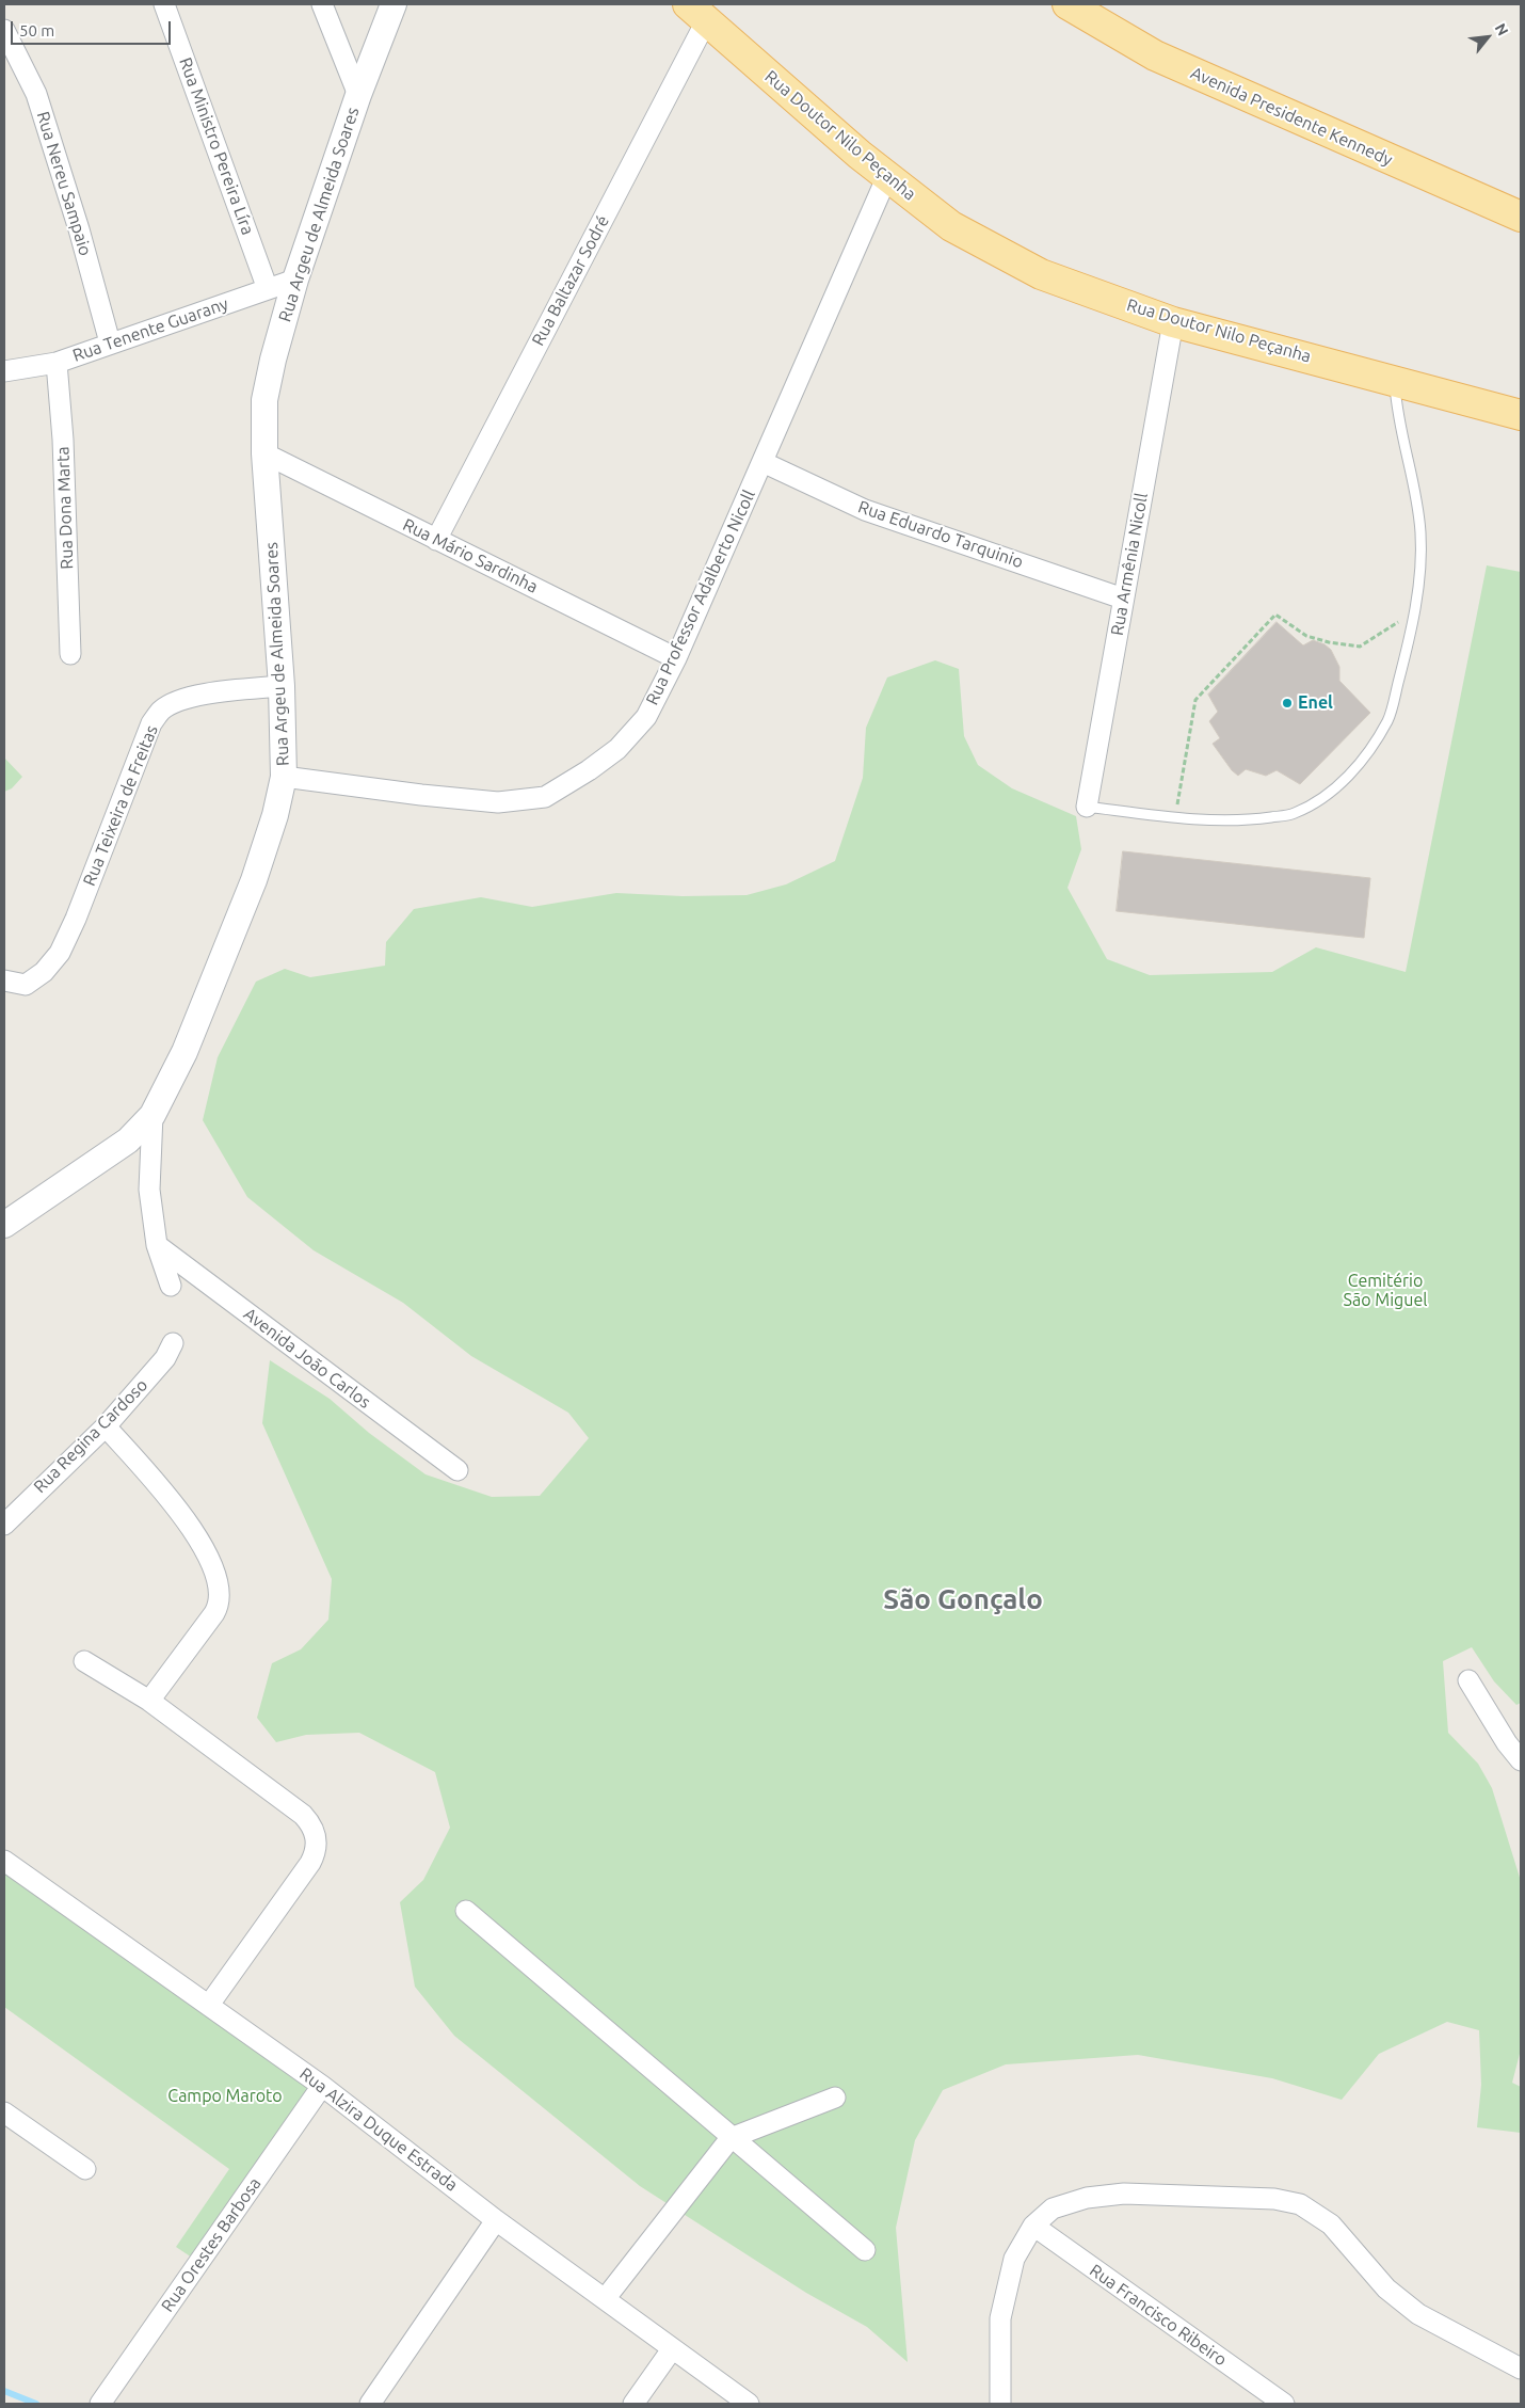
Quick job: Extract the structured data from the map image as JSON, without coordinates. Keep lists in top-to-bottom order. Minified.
{"streets":{"main road":["Avenida Presidente Kennedy","Rua Doutor Nilo Peçanha"],"street":["Rua Ministro Pereira Líra","Rua Nereu Sampaio","Rua Argeu de Almeida Soares","Rua Baltazar Sodré","Rua Tenente Guarany","Rua Dona Marta","Rua Eduardo Tarquinio","Rua Mário Sardinha","Rua Armênia Nicoll","Rua Professor Adalberto Nicoll","Rua Teixeira de Freitas","Avenida João Carlos","Rua Regina Cardoso","Rua Alzira Duque Estrada","Rua Orestes Barbosa","Rua Francisco Ribeiro"]},"crossings":[["Rua Doutor Nilo Peçanha","Rua Baltazar Sodré"],["Rua Doutor Nilo Peçanha","Rua Armênia Nicoll"],["Rua Doutor Nilo Peçanha","Rua Professor Adalberto Nicoll"],["Rua Ministro Pereira Líra","Rua Tenente Guarany"],["Rua Nereu Sampaio","Rua Tenente Guarany"],["Rua Argeu de Almeida Soares","Rua Tenente Guarany"],["Rua Argeu de Almeida Soares","Rua Mário Sardinha"],["Rua Argeu de Almeida Soares","Rua Professor Adalberto Nicoll"],["Rua Argeu de Almeida Soares","Rua Teixeira de Freitas"],["Rua Baltazar Sodré","Rua Mário Sardinha"],["Rua Tenente Guarany","Rua Dona Marta"],["Rua Eduardo Tarquinio","Rua Armênia Nicoll"],["Rua Eduardo Tarquinio","Rua Professor Adalberto Nicoll"],["Rua Mário Sardinha","Rua Professor Adalberto Nicoll"],["Rua Alzira Duque Estrada","Rua Orestes Barbosa"]],"districts":["São Gonçalo"],"parks":["Cemitério São Miguel","Campo Maroto"],"places":["Enel"],"scale_bar":"50 m","north":"top right"}
